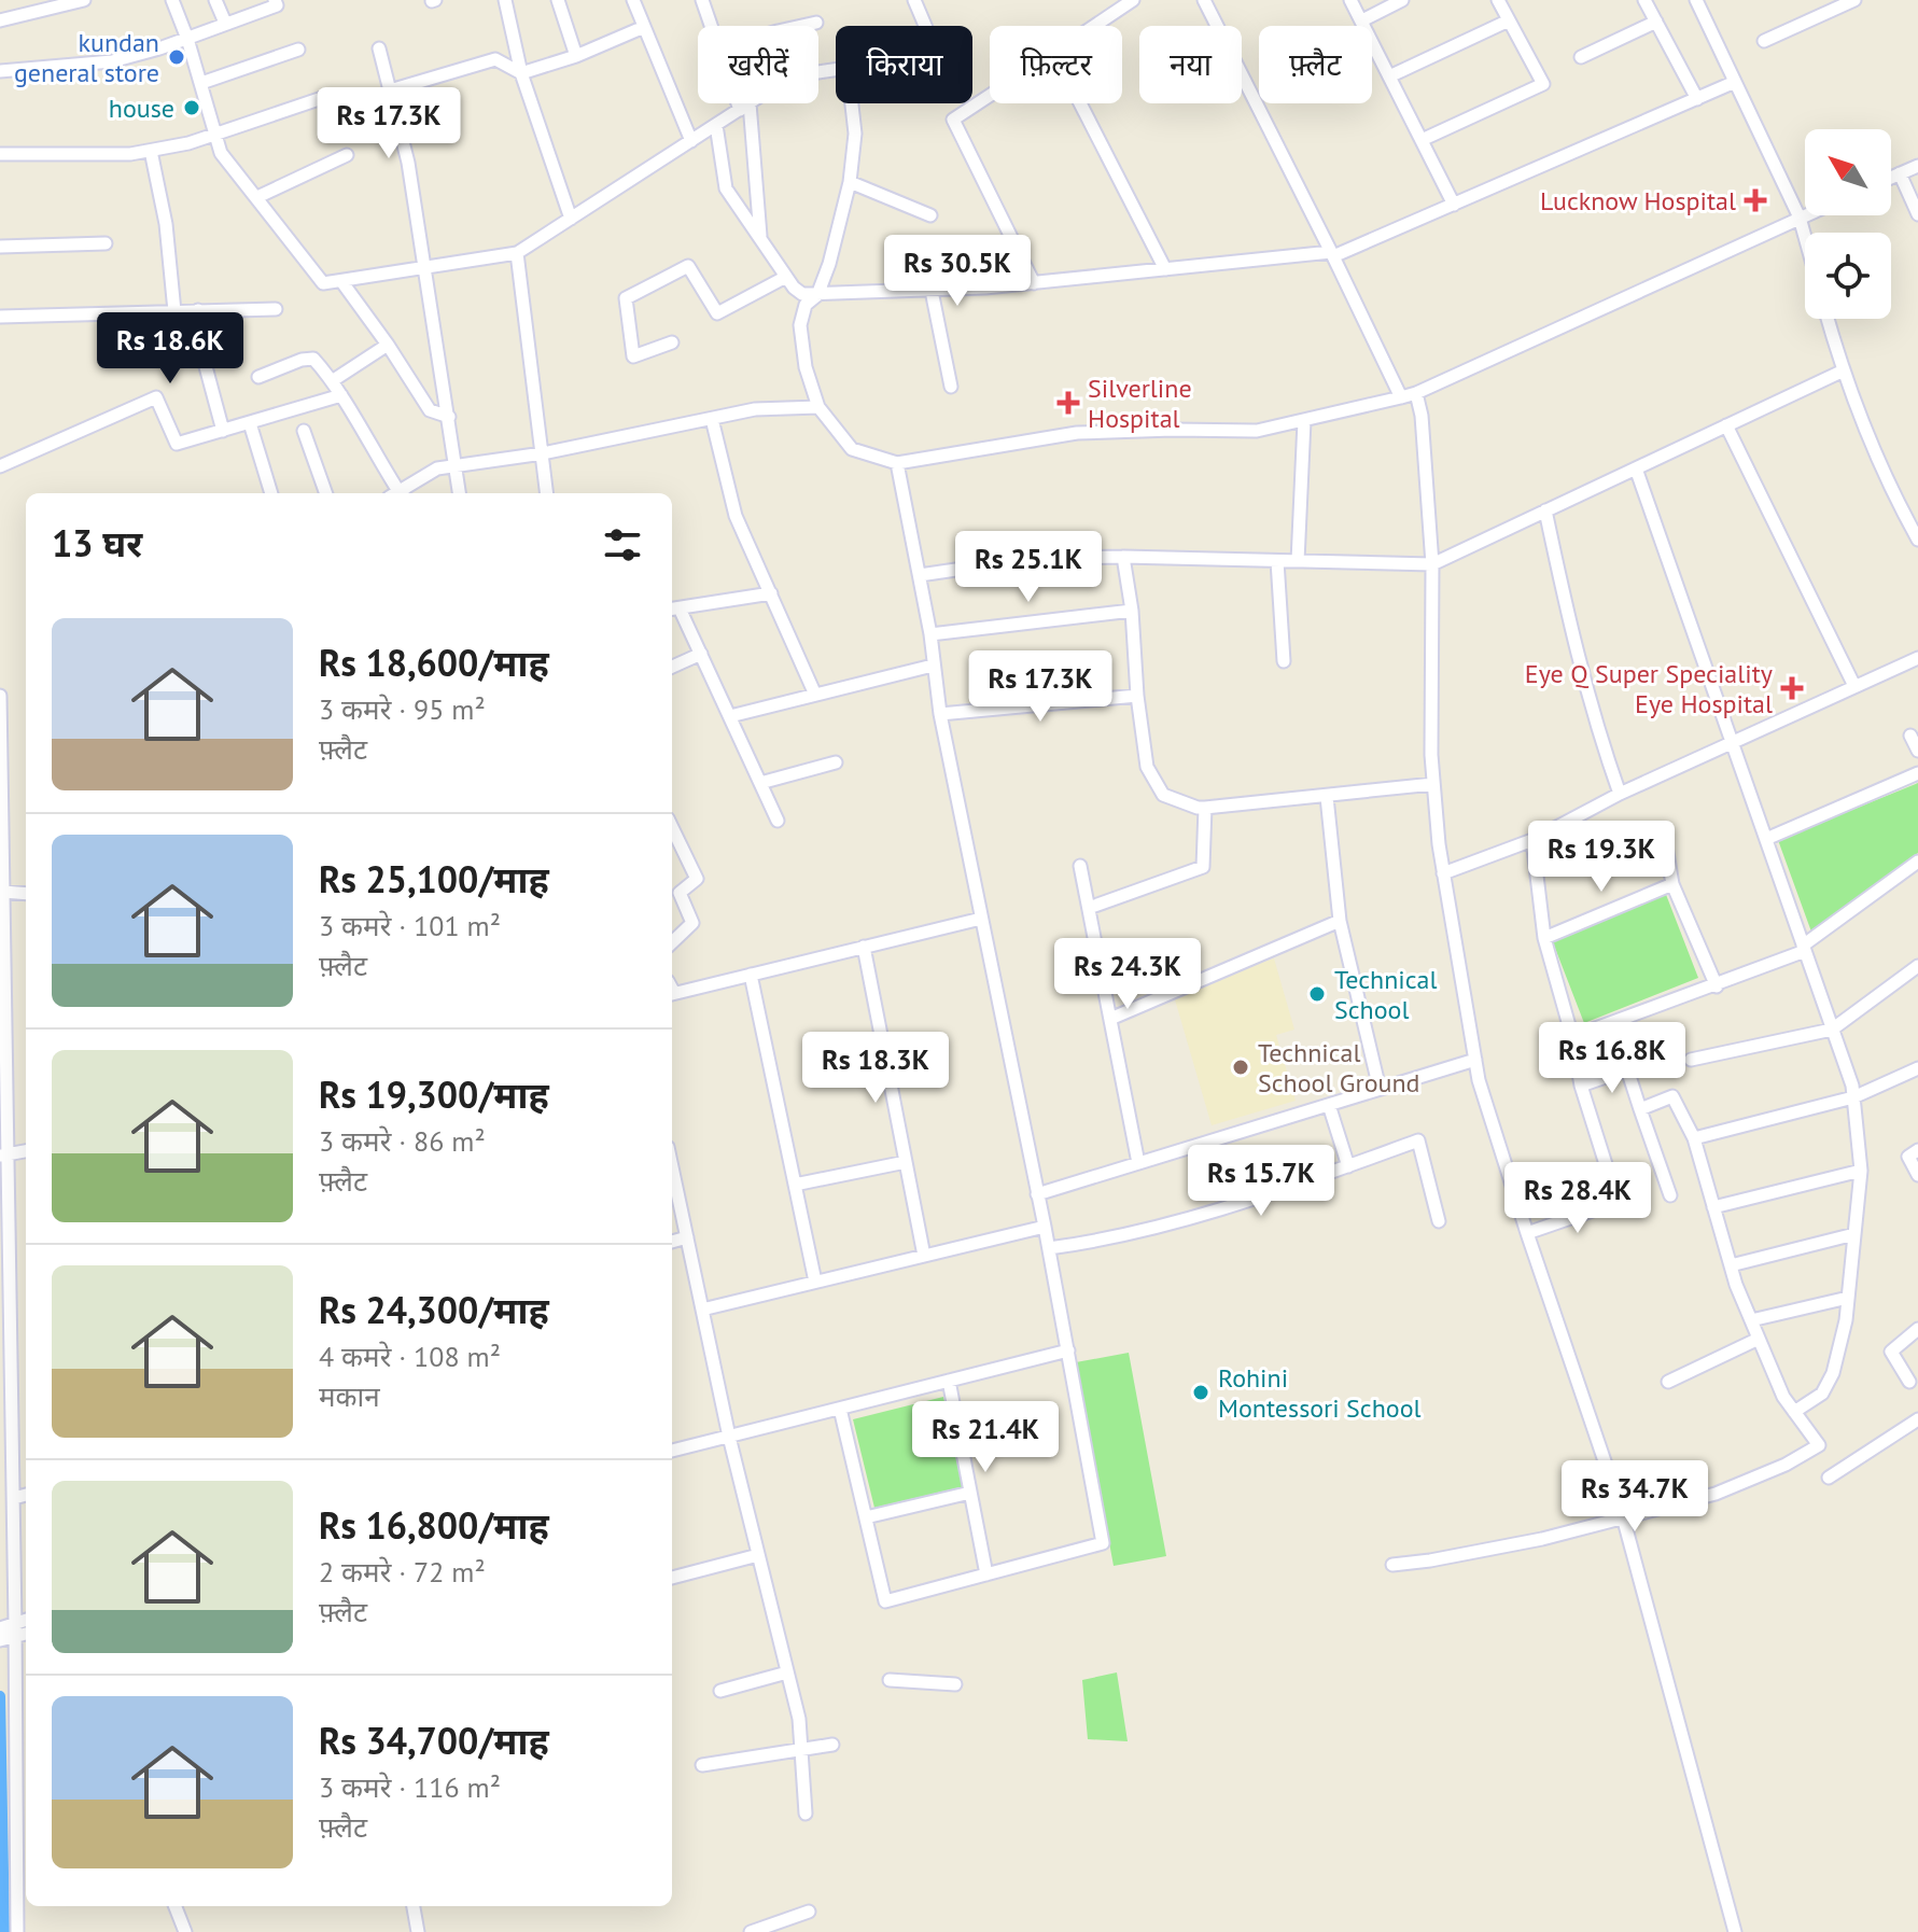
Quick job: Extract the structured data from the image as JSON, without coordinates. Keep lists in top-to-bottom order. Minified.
{"places":{"other":["kundan general store","house","Technical School","Technical School Ground","Rohini Montessori School"],"health":["Lucknow Hospital","Silverline Hospital","Eye Q Super Speciality Eye Hospital"]},"north":"top left","page":{"chip":["खरीदें","किराया","फ़िल्टर","नया","फ़्लैट"],"price":["Rs 17.3K","Rs 30.5K","Rs 18.6K","Rs 25.1K","Rs 17.3K","Rs 19.3K","Rs 24.3K","Rs 16.8K","Rs 18.3K","Rs 15.7K","Rs 28.4K","Rs 21.4K","Rs 34.7K"],"heading":"13 घर","list":[{"name":"Rs 18,600/माह","note":"3 कमरे · 95 m² · फ़्लैट"},{"name":"Rs 25,100/माह","note":"3 कमरे · 101 m² · फ़्लैट"},{"name":"Rs 19,300/माह","note":"3 कमरे · 86 m² · फ़्लैट"},{"name":"Rs 24,300/माह","note":"4 कमरे · 108 m² · मकान"},{"name":"Rs 16,800/माह","note":"2 कमरे · 72 m² · फ़्लैट"},{"name":"Rs 34,700/माह","note":"3 कमरे · 116 m² · फ़्लैट"}]}}
